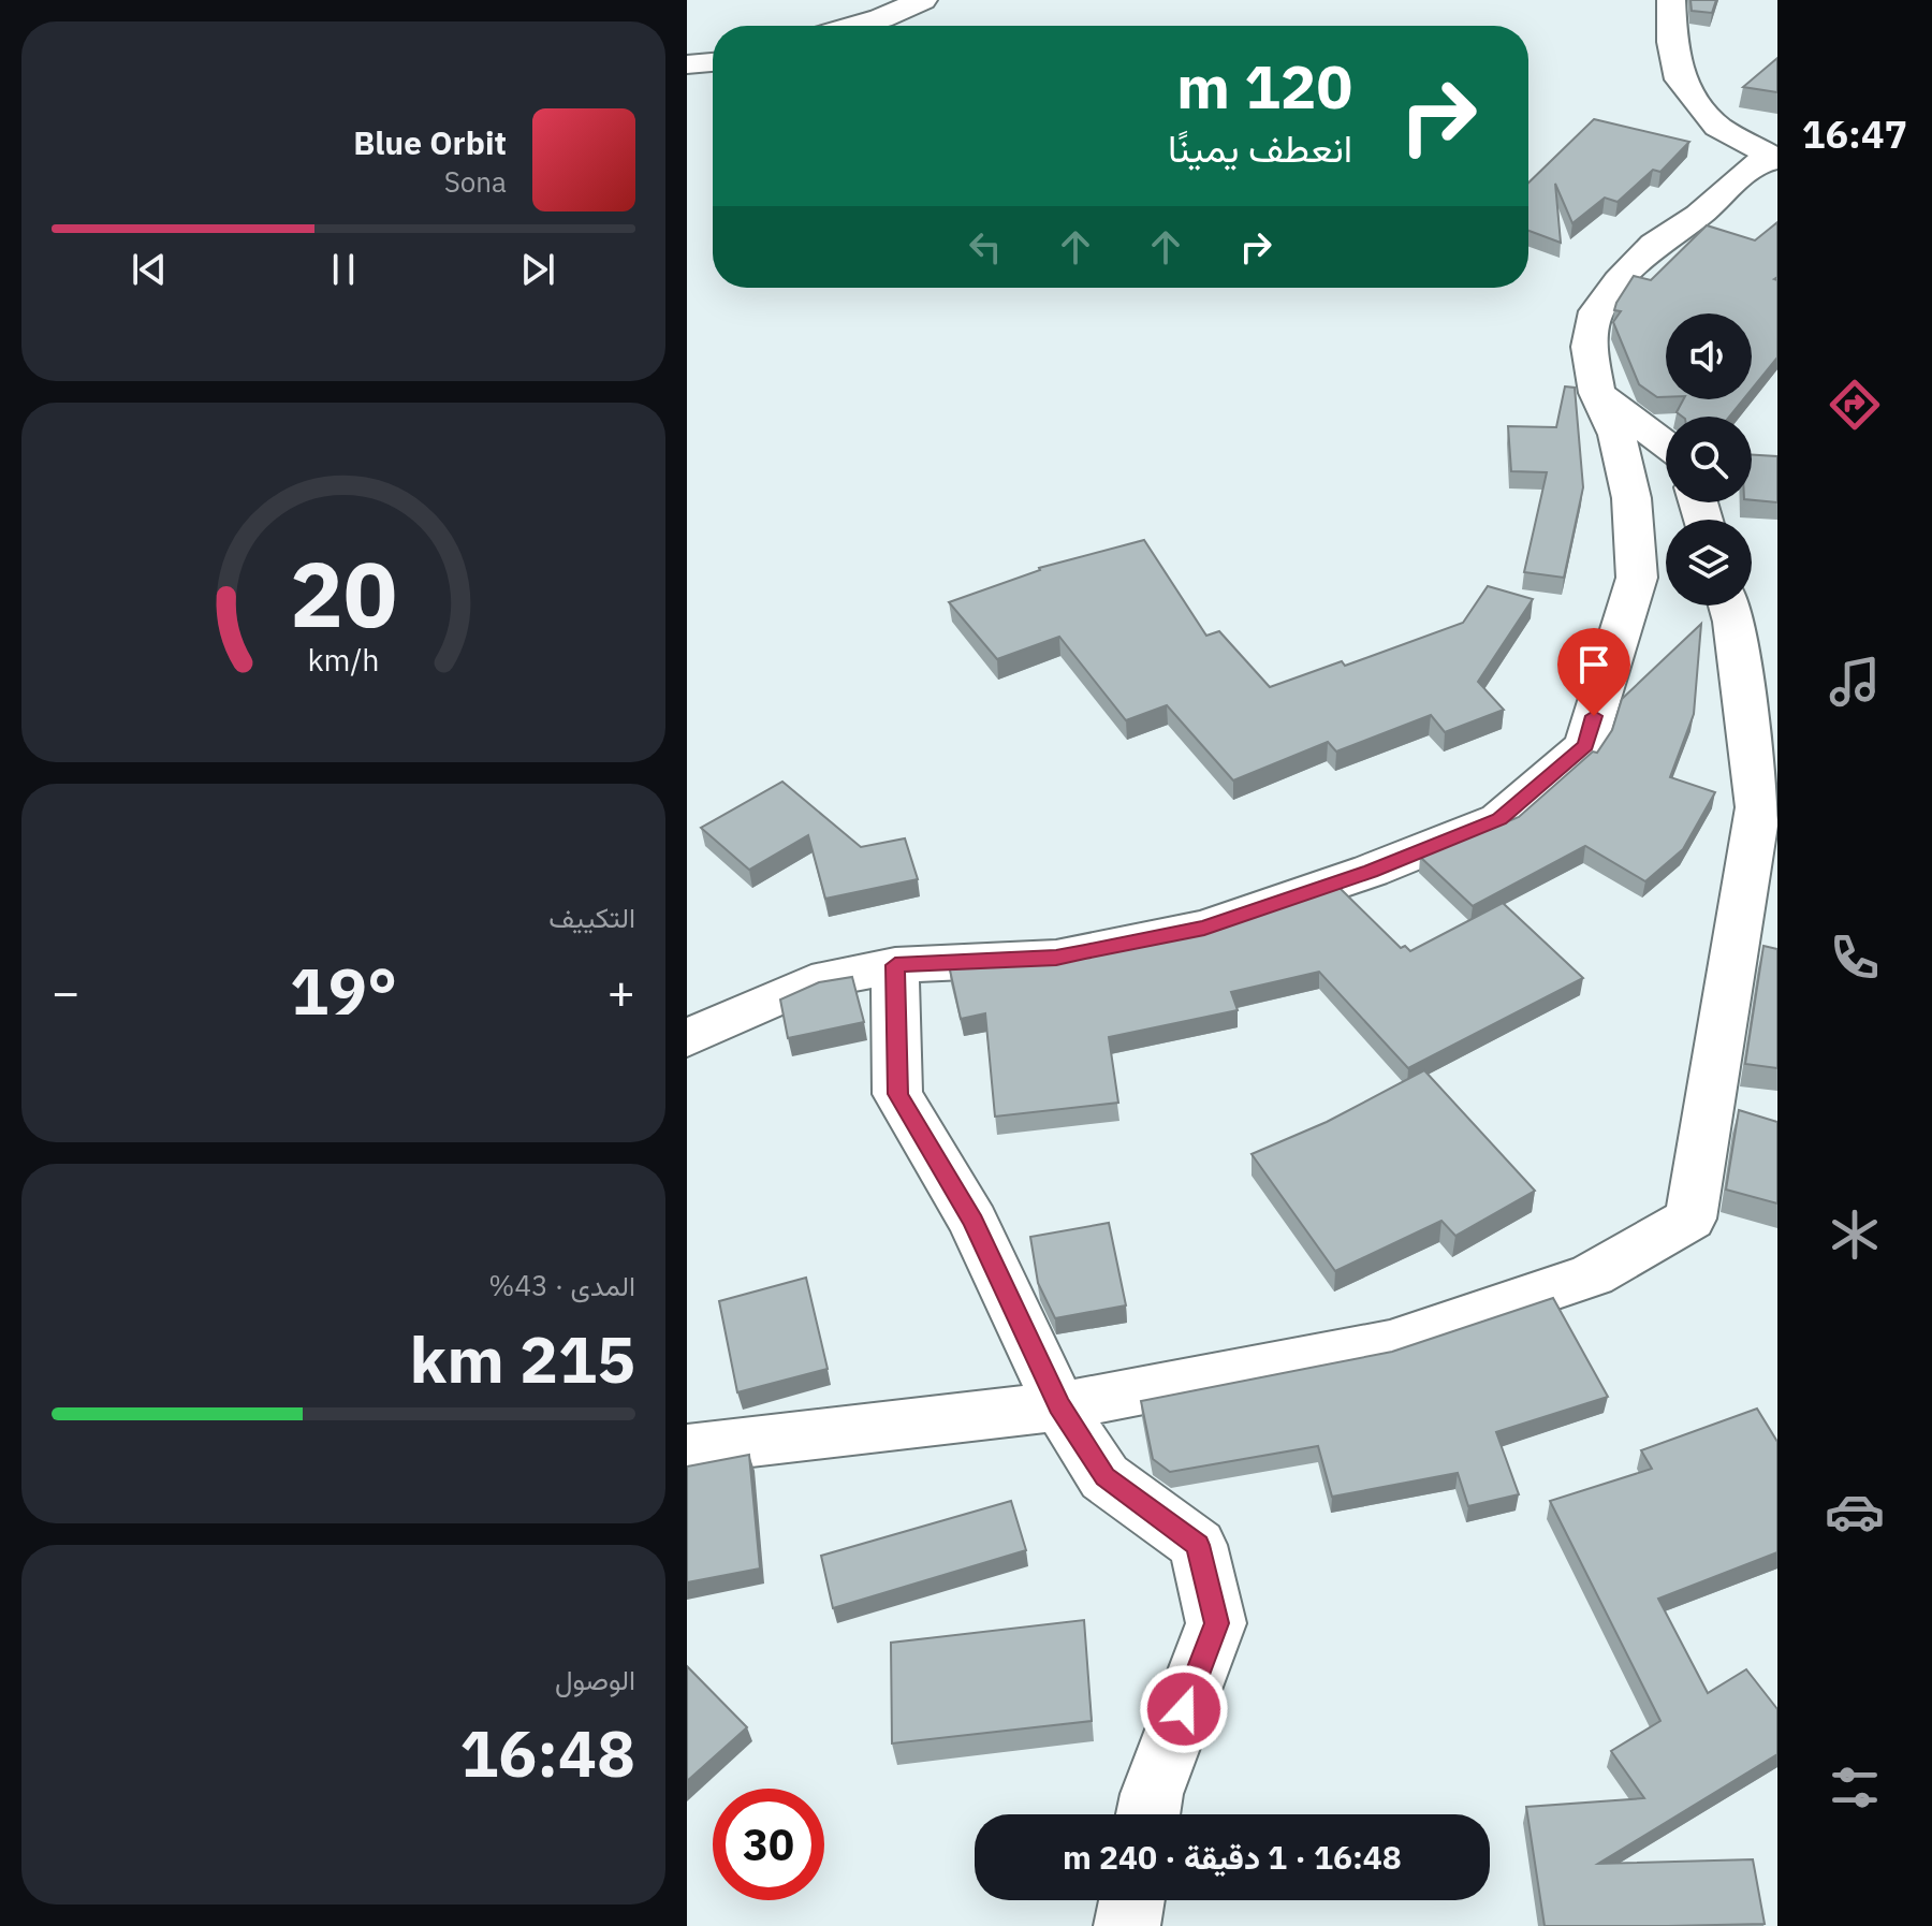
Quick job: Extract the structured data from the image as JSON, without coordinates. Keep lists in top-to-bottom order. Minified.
{"page":{"tabs":"16:47","turn":["120 m","انعطف يمينًا"],"song":["Blue Orbit","Sona"],"tile":["التكييف",["المدى · 43%","215 km"],["الوصول","16:48"]],"heat":["−","19°","+"],"limit":"30","trip":"16:48 · 1 دقيقة · 240 m","gauge":["20","km/h"]}}
